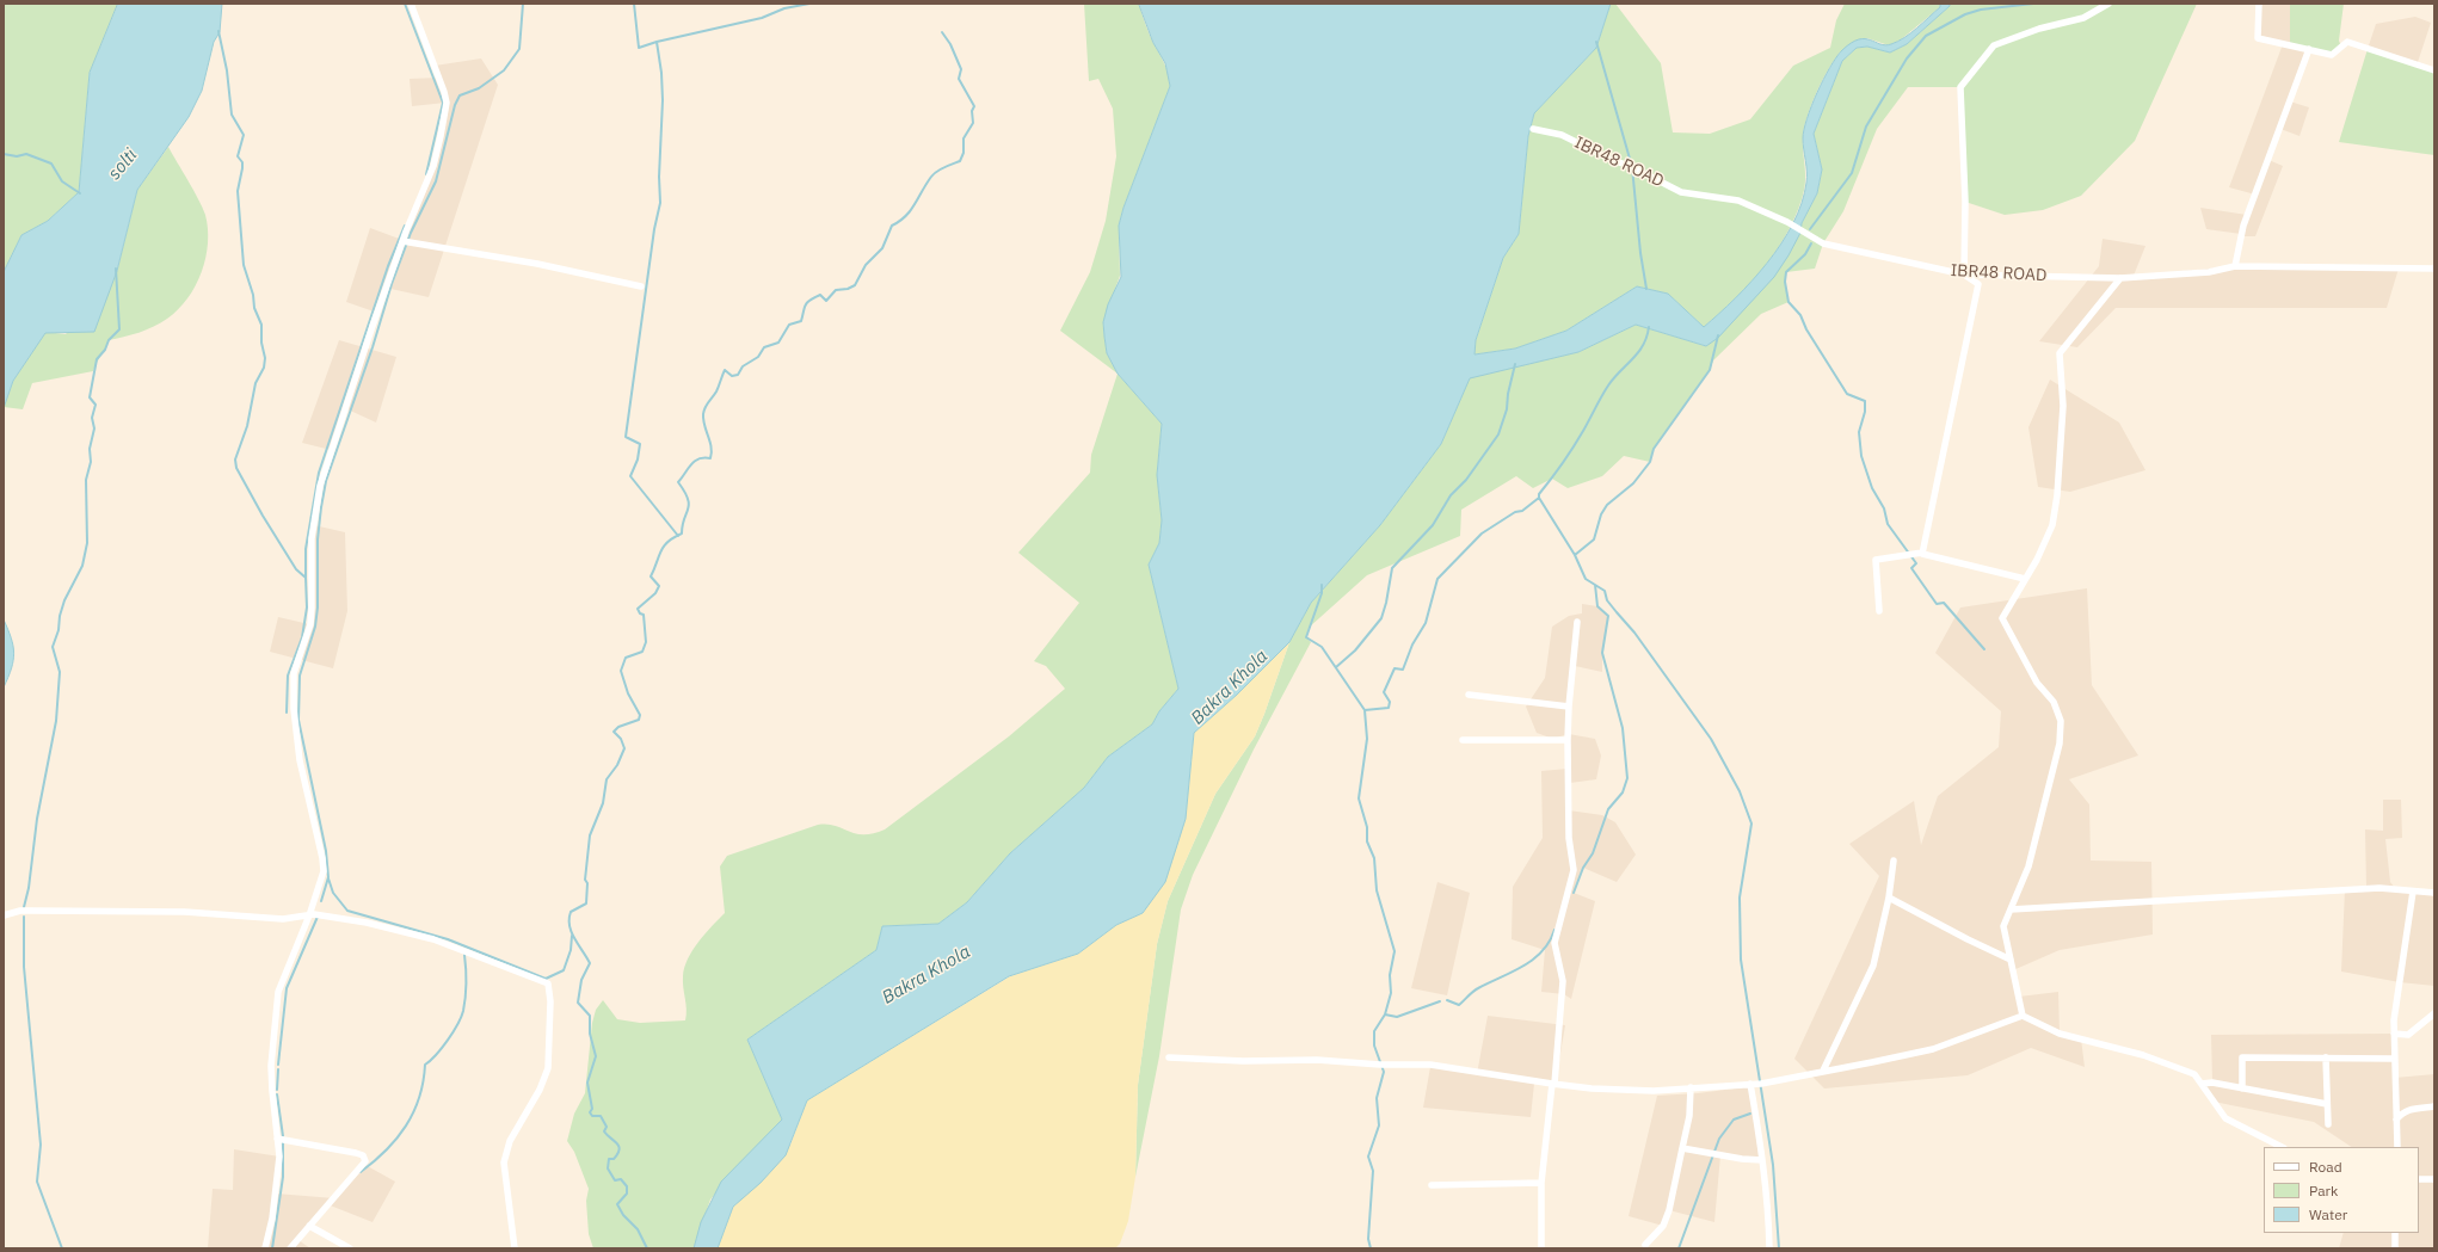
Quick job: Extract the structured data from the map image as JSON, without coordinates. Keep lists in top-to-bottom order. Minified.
{"streets":{"street":["IBR48 ROAD"]},"water":["solti","Bakra Khola"],"legend":["Road","Park","Water"]}
